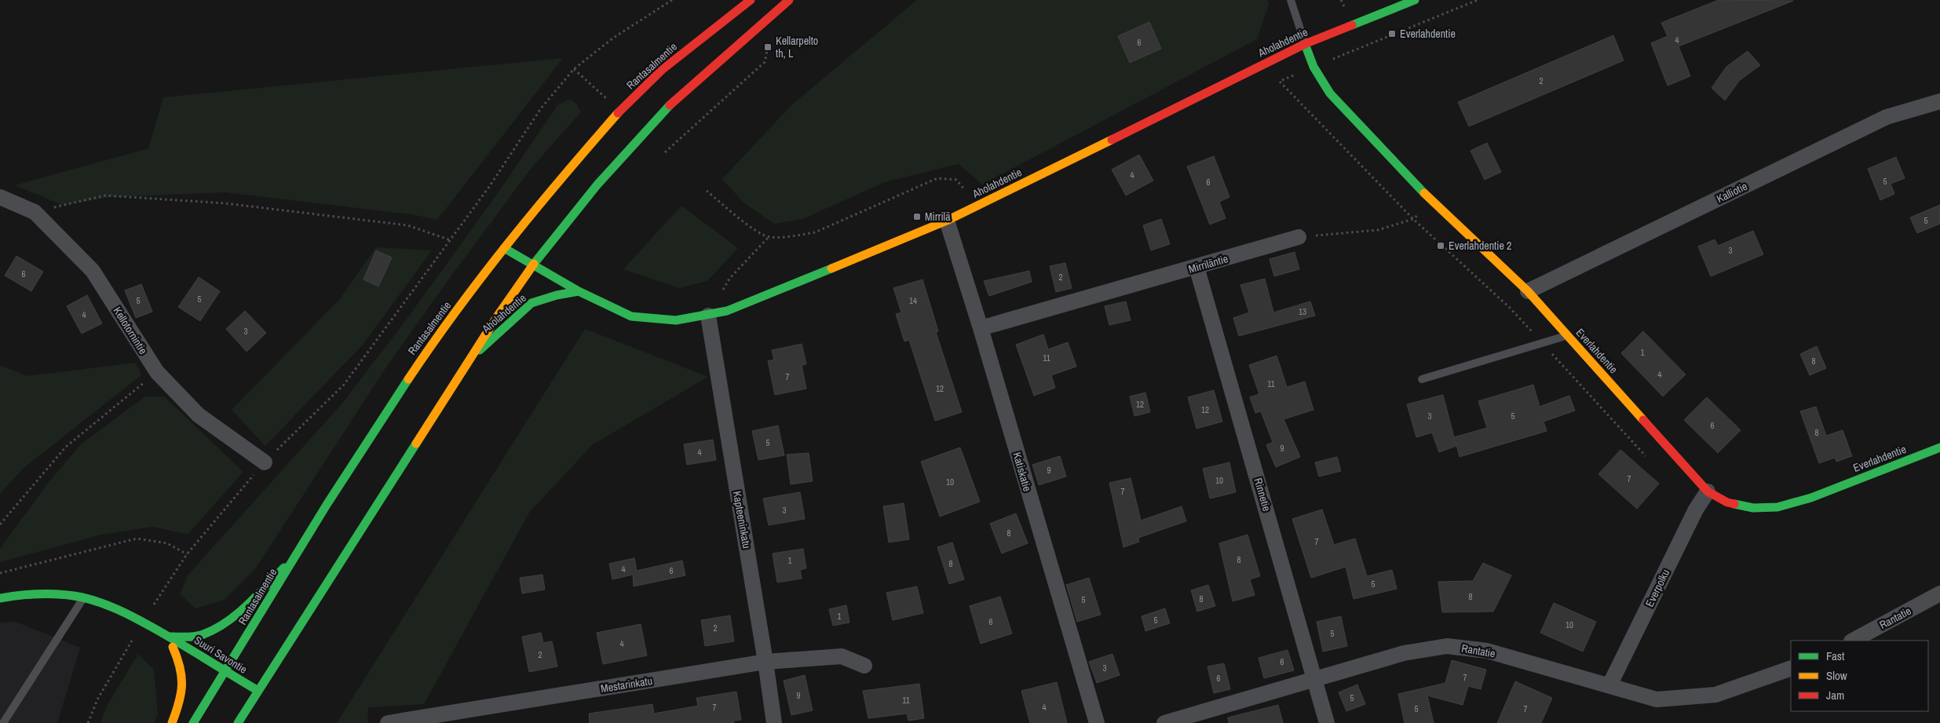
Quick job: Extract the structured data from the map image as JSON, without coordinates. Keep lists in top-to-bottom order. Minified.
{"streets":{"main road":["Aholahdentie","Rantasalmentie","Everlahdentie","Suuri Savontie"],"street":["Kalliotie","Mirriläntie","Kellotornintie","Katiskatie","Rinnetie","Kapteeninkatu","Everpolku","Rantatie","Mestarinkatu"]},"crossings":[["Aholahdentie","Rantasalmentie"],["Aholahdentie","Everlahdentie"],["Aholahdentie","Katiskatie"],["Aholahdentie","Kapteeninkatu"],["Rantasalmentie","Suuri Savontie"],["Kalliotie","Everlahdentie"],["Mirriläntie","Katiskatie"],["Mirriläntie","Rinnetie"],["Everlahdentie","Everpolku"],["Rinnetie","Rantatie"],["Kapteeninkatu","Mestarinkatu"],["Everpolku","Rantatie"]],"places":{"transit":["Everlahdentie","Kellarpelto th, L","Mirrilä","Everlahdentie 2"]},"house_numbers":["4","6","2","4","5","6","5","3","6","2","5","5","14","13","4","3","1","11","8","4","7","11","12","12","12","3","5","6","8","5","9","4","9","7","10","10","7","3","8","7","8","1","8","4","6","5","8","8","5","1","5","6","10","2","5","4","2","6","3","7","6","9","5","11","7","4","5","7"],"legend":["Fast","Slow","Jam"]}
